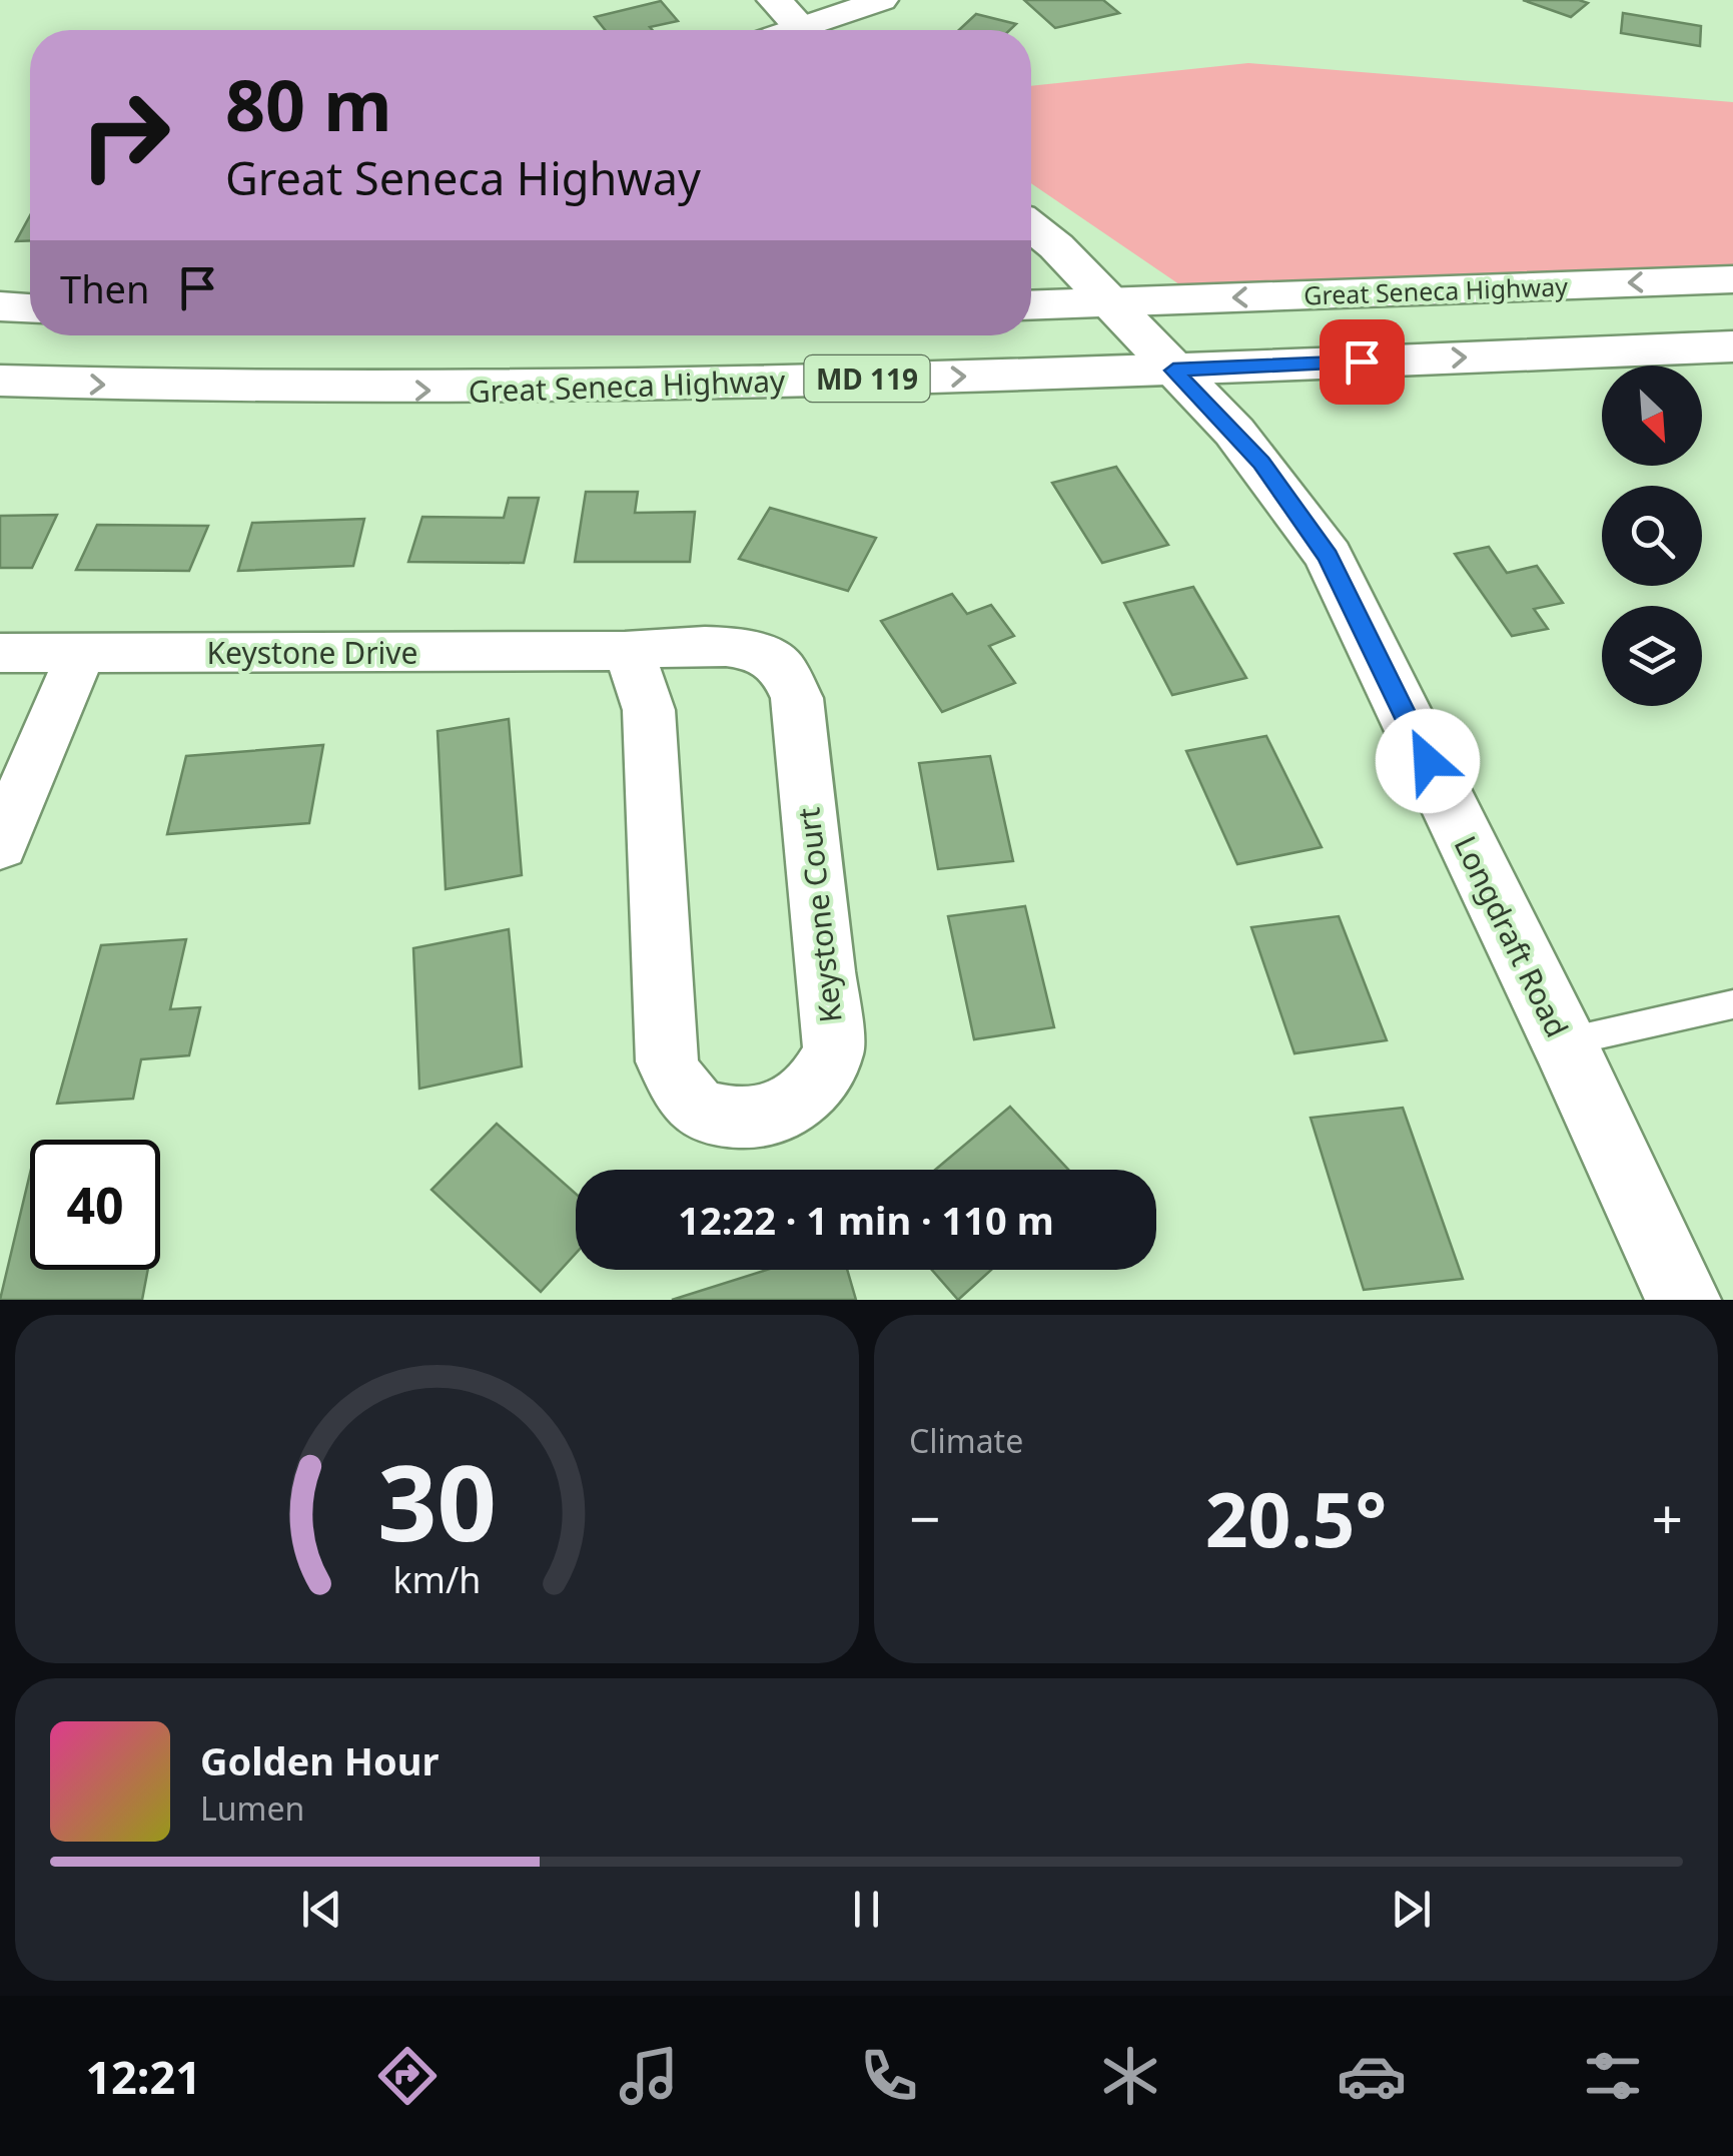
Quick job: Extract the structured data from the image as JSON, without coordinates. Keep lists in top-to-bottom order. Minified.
{"streets":{"main road":["Great Seneca Highway","MD 119","Longdraft Road"],"street":["Keystone Drive","Keystone Court"]},"crossings":[["Great Seneca Highway","Longdraft Road"],["Keystone Drive","Keystone Court"]],"north":"bottom right","page":{"turn":["80 m","Great Seneca Highway"],"then":"Then","limit":"40","trip":"12:22 · 1 min · 110 m","tile":"Climate","heat":["−","20.5°","+"],"song":["Golden Hour","Lumen"],"tabs":"12:21","gauge":["30","km/h"]}}
